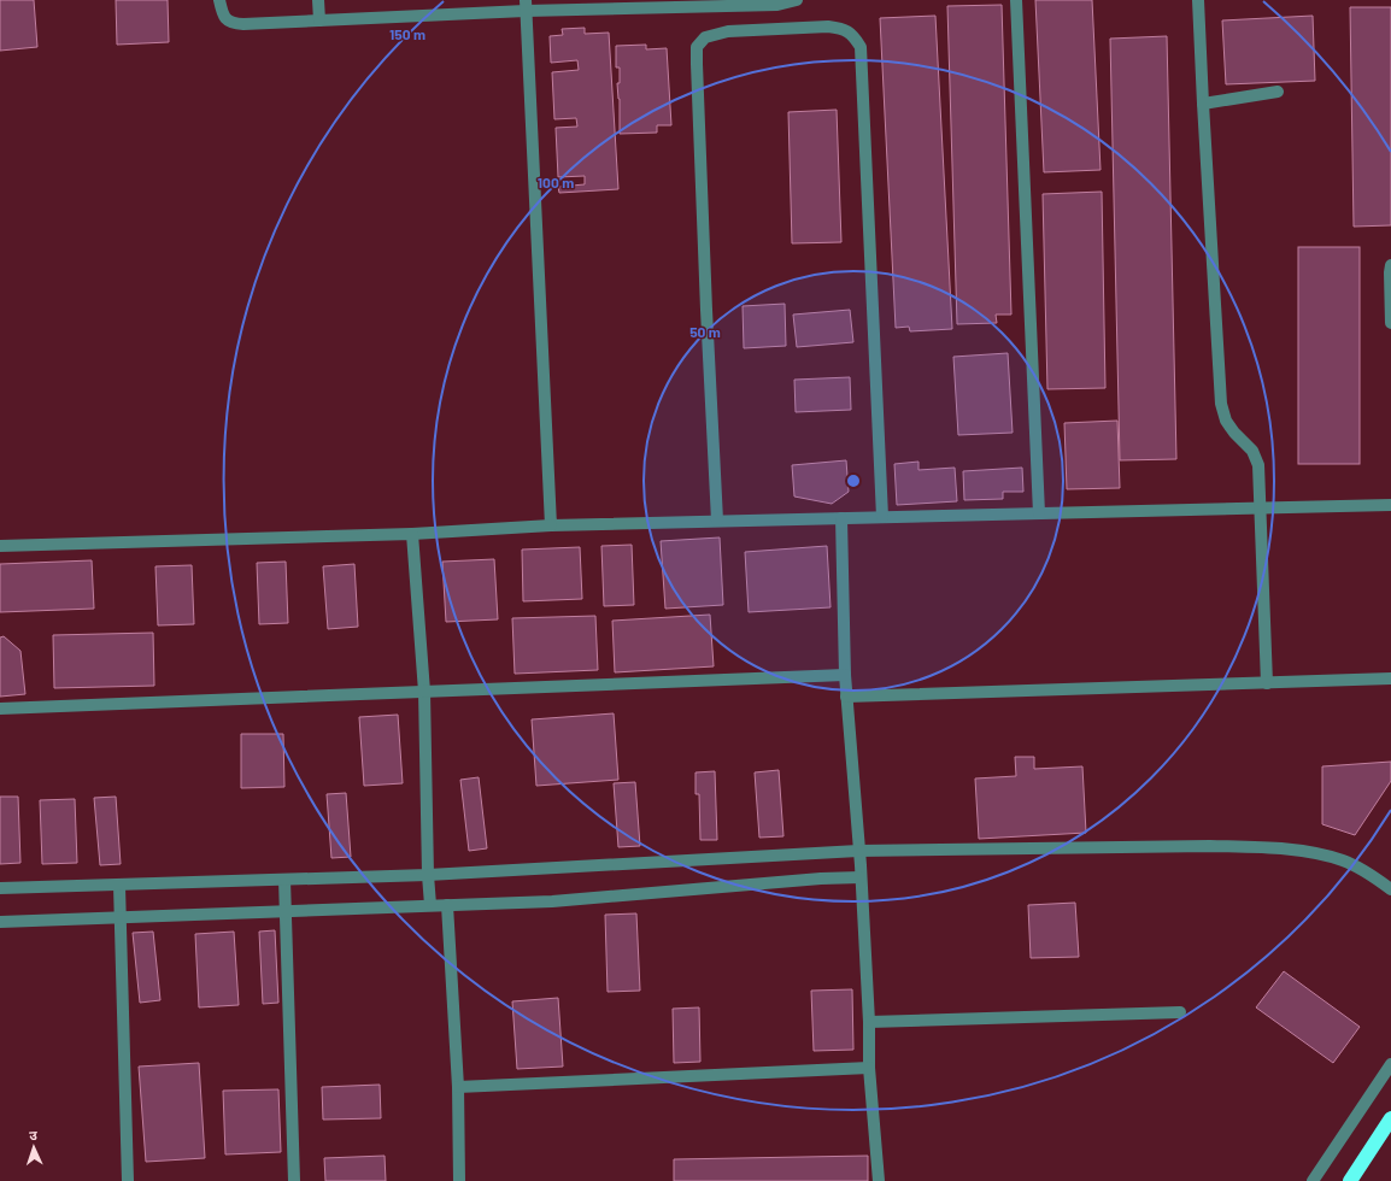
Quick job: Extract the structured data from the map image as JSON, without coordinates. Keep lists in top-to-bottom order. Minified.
{"north":"top","rings":["150 m","100 m","50 m"]}
